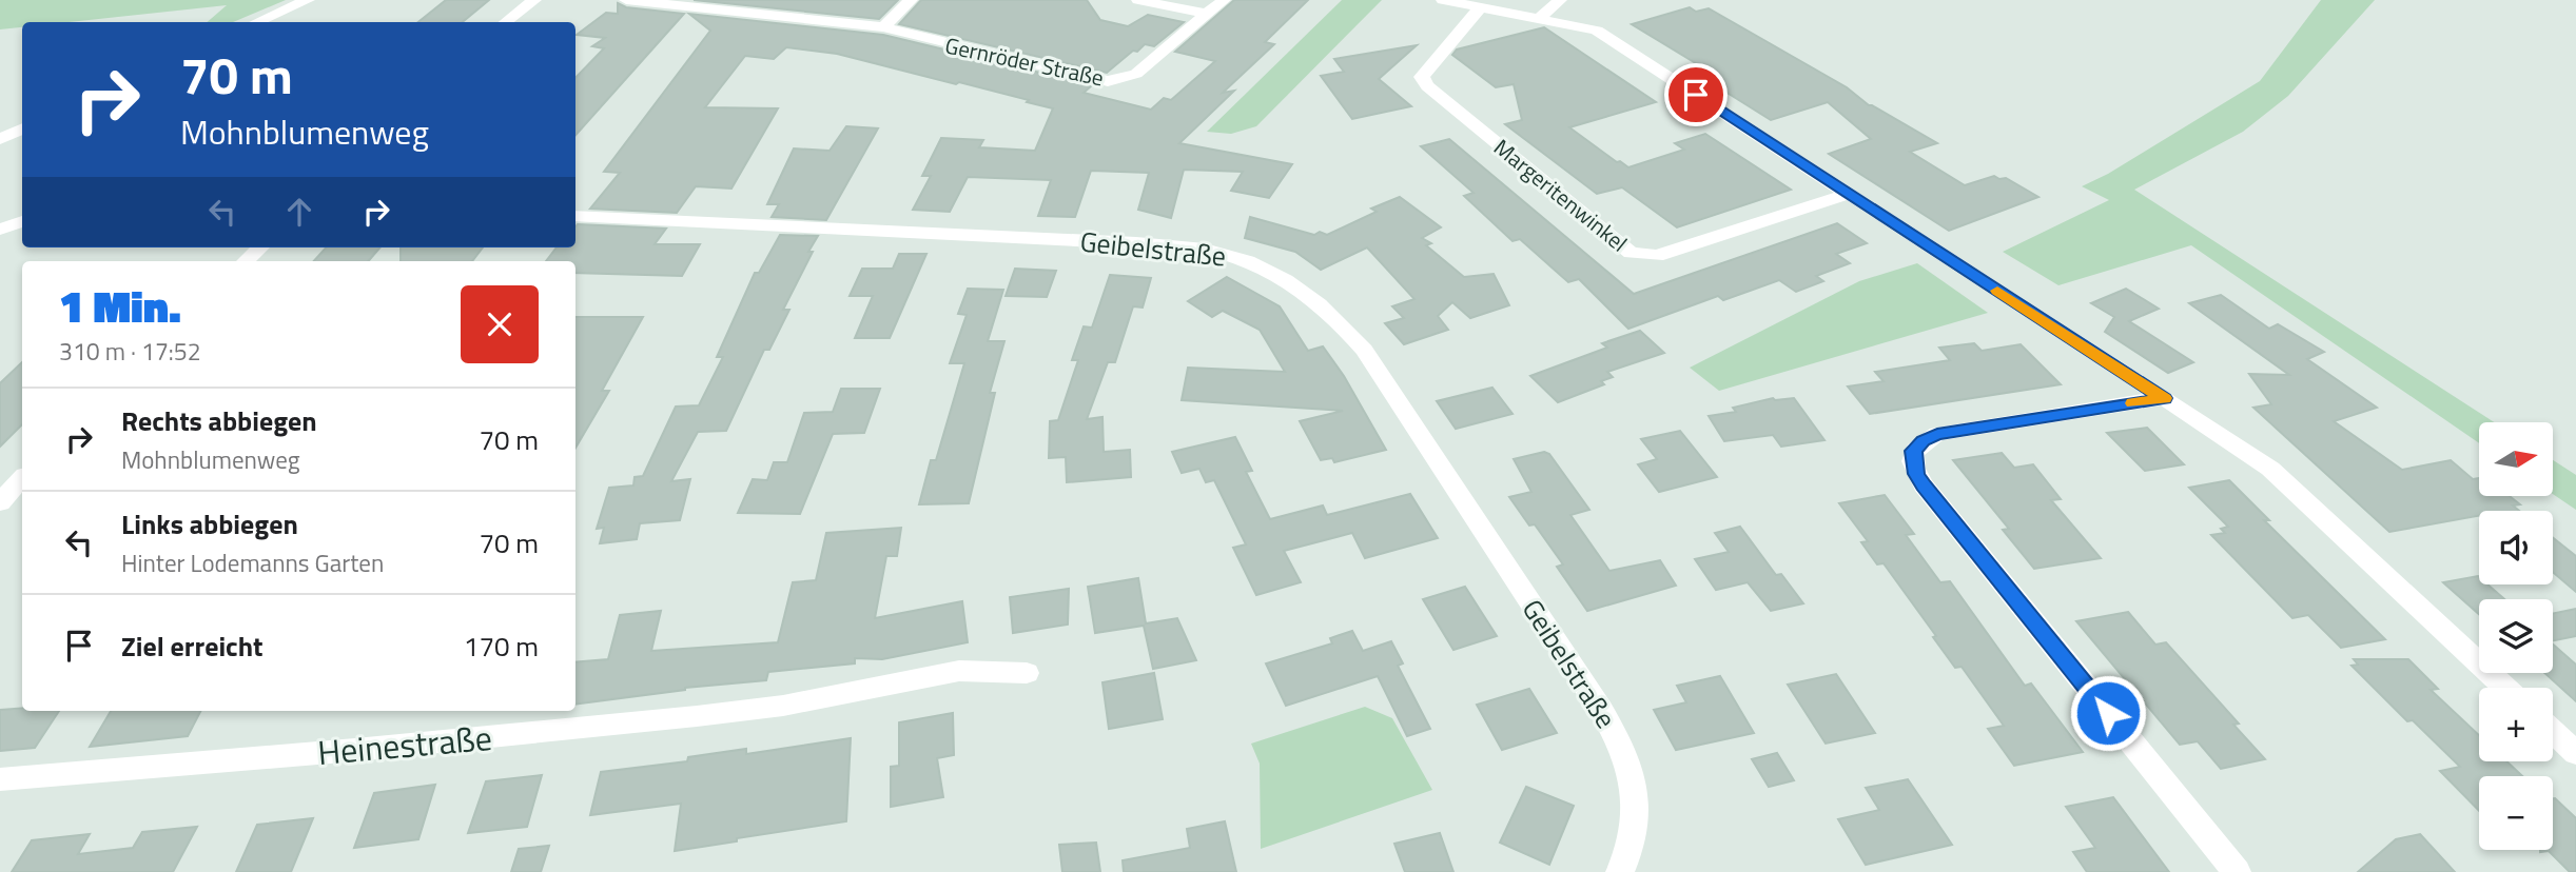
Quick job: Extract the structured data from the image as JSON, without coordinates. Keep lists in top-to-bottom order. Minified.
{"streets":{"street":["Gernröder Straße","Margeritenwinkel","Geibelstraße","Heinestraße"]},"north":"right","page":{"turn":["70 m","Mohnblumenweg"],"heading":["1 Min.","310 m · 17:52"],"list":[{"name":"Rechts abbiegen","note":"Mohnblumenweg","value":"70 m"},{"name":"Links abbiegen","note":"Hinter Lodemanns Garten","value":"70 m"},{"name":"Ziel erreicht","value":"170 m"}],"map_buttons":["+","−"]}}
